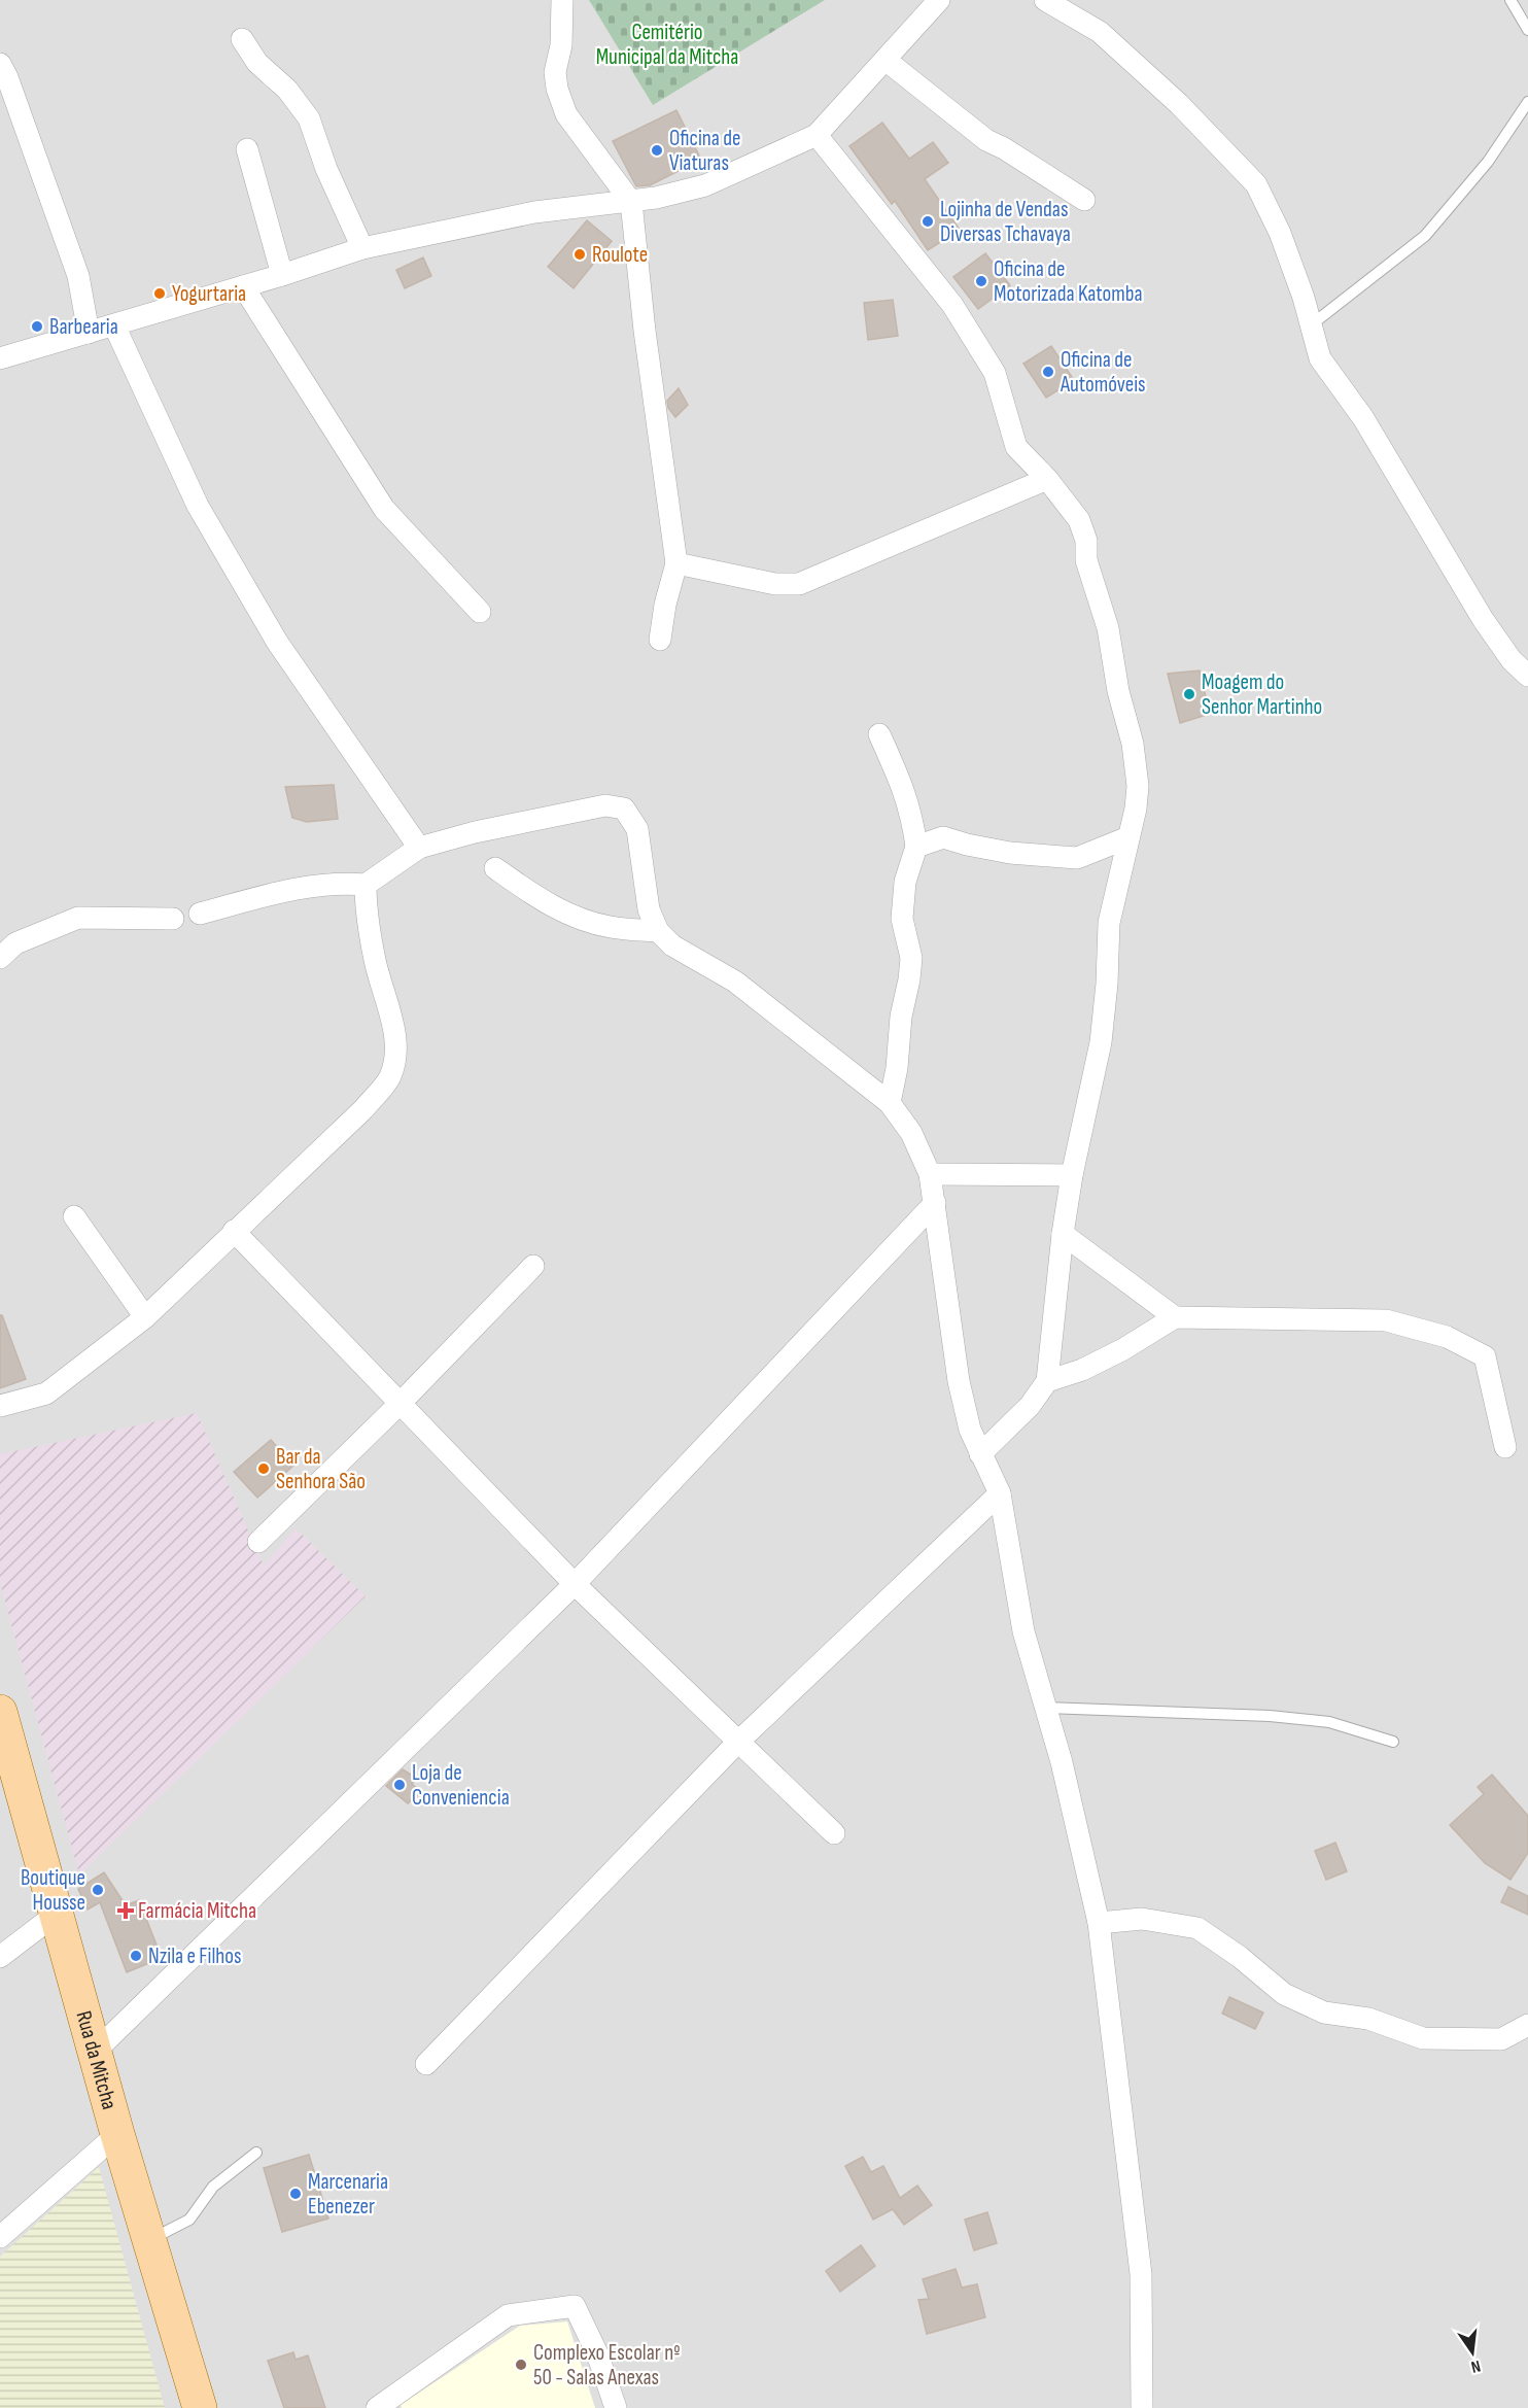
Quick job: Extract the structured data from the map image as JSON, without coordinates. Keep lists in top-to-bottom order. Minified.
{"streets":{"main road":["Rua da Mitcha"]},"parks":["Cemitério Municipal da Mitcha"],"places":{"other":["Oficina de Viaturas","Lojinha de Vendas Diversas Tchavaya","Roulote","Oficina de Motorizada Katomba","Yogurtaria","Barbearia","Oficina de Automóveis","Moagem do Senhor Martinho","Bar da Senhora São","Loja de Conveniencia","Boutique Housse","Nzila e Filhos","Marcenaria Ebenezer","Complexo Escolar nº 50 - Salas Anexas"],"health":["Farmácia Mitcha"]},"north":"bottom"}
